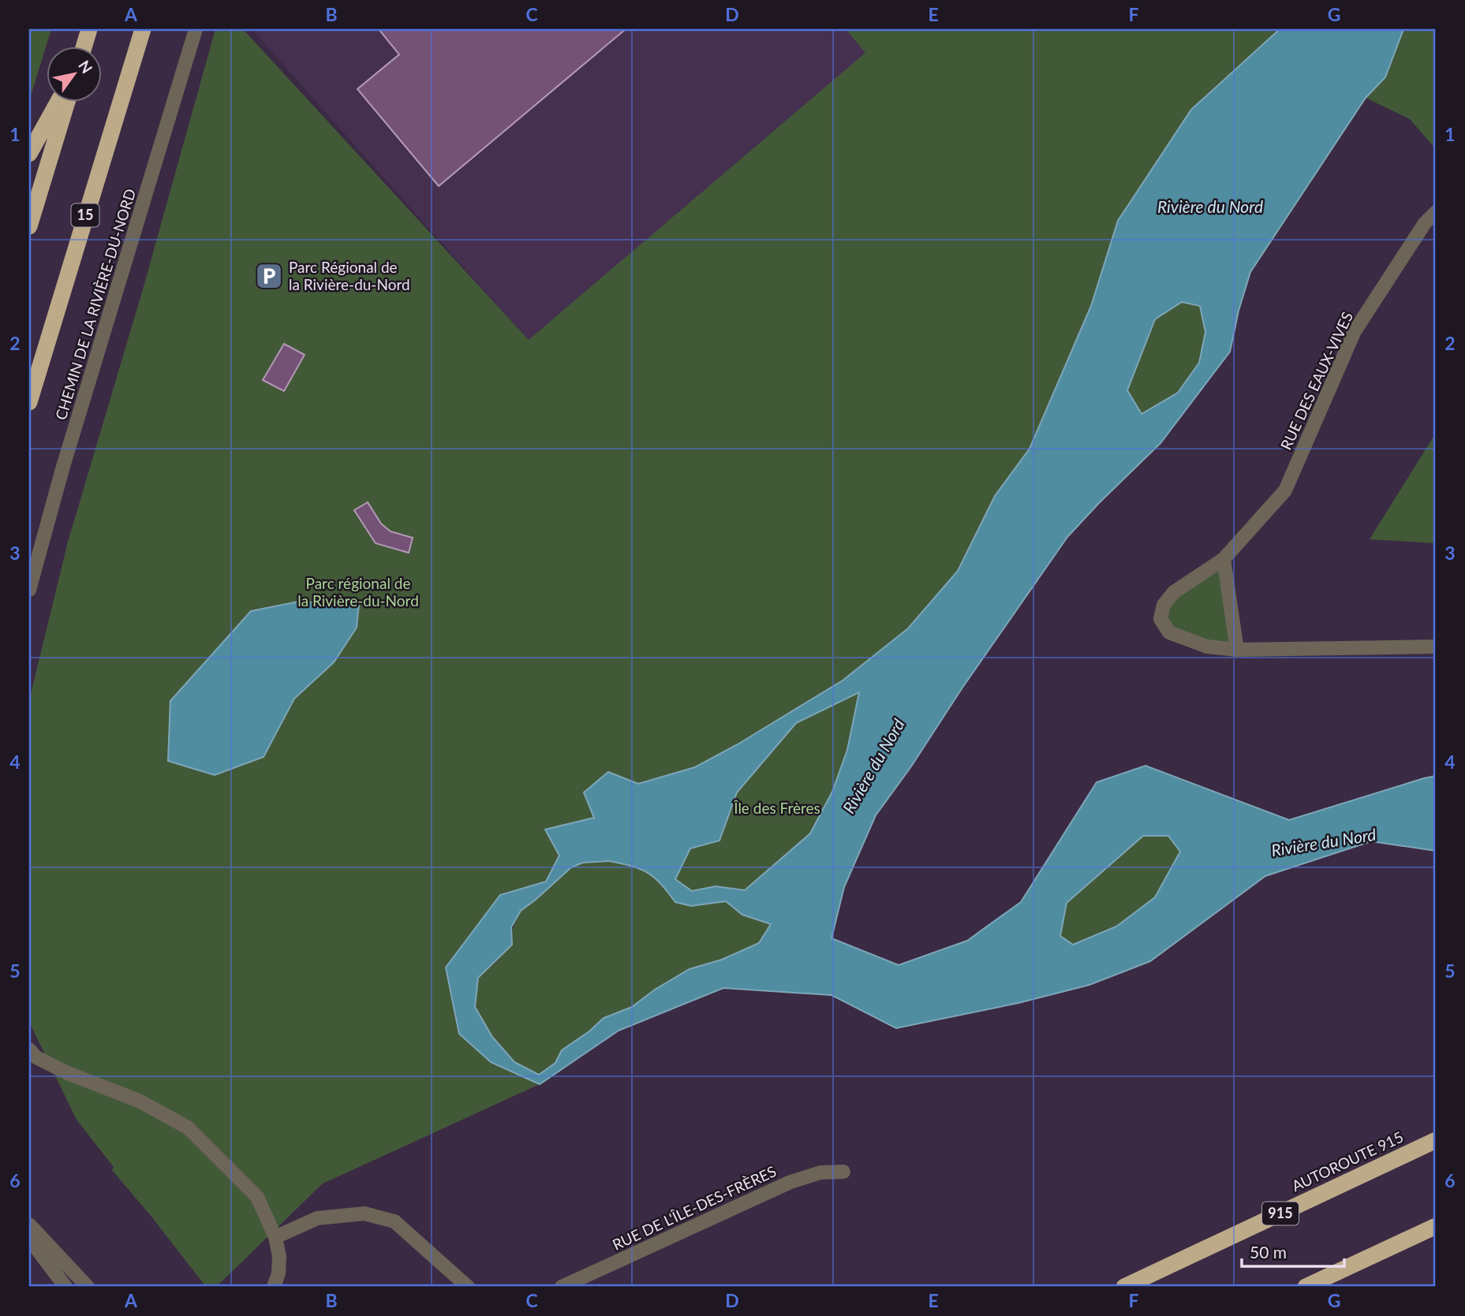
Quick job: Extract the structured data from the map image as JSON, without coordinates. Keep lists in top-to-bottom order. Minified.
{"streets":{"highway":["15","AUTOROUTE 915","915"],"street":["CHEMIN DE LA RIVIÈRE-DU-NORD","RUE DES EAUX-VIVES","RUE DE L'ÎLE-DES-FRÈRES"]},"water":["Rivière du Nord"],"parks":["Parc régional de la Rivière-du-Nord","Île des Frères"],"places":{"parking":["Parc Régional de la Rivière-du-Nord"]},"scale_bar":"50 m","north":"top right","grid":{"columns":["A","B","C","D","E","F","G"],"rows":["1","2","3","4","5","6"]}}
